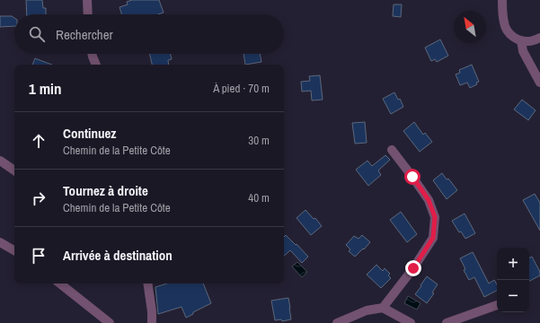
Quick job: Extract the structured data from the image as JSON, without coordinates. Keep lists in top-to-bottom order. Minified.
{"north":"top left","page":{"search":"Rechercher","heading":["1 min","À pied · 70 m"],"list":[["Continuez","Chemin de la Petite Côte","30 m"],["Tournez à droite","Chemin de la Petite Côte","40 m"],"Arrivée à destination"],"map_buttons":["+","−"]}}
